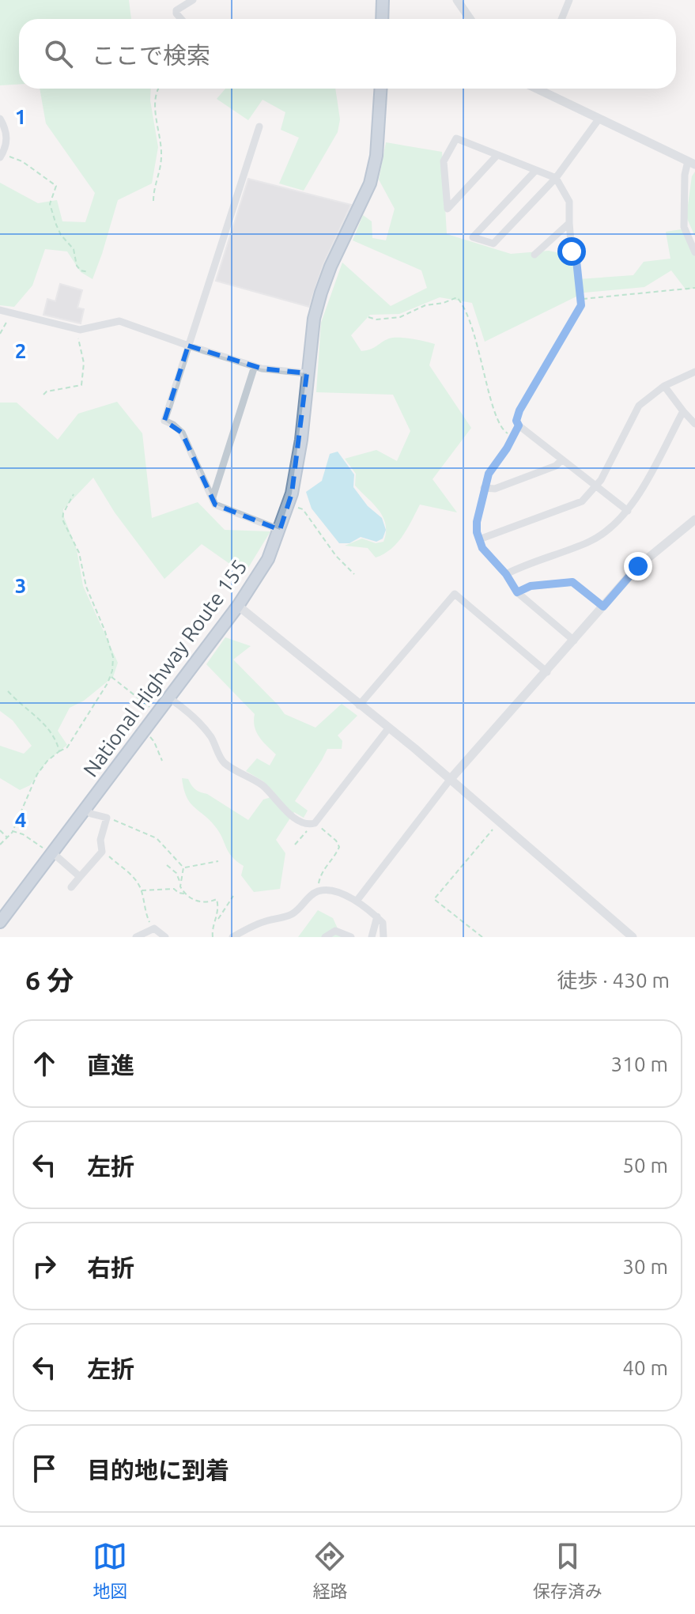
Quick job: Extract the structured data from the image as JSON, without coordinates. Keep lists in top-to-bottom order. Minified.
{"streets":{"highway":["National Highway Route 155"]},"page":{"search":"ここで検索","heading":["6 分","徒歩 · 430 m"],"list":[["直進","310 m"],["左折","50 m"],["右折","30 m"],["左折","40 m"],"目的地に到着"],"nav":["地図","経路","保存済み"]},"grid":{"rows":["1","2","3","4"]}}
